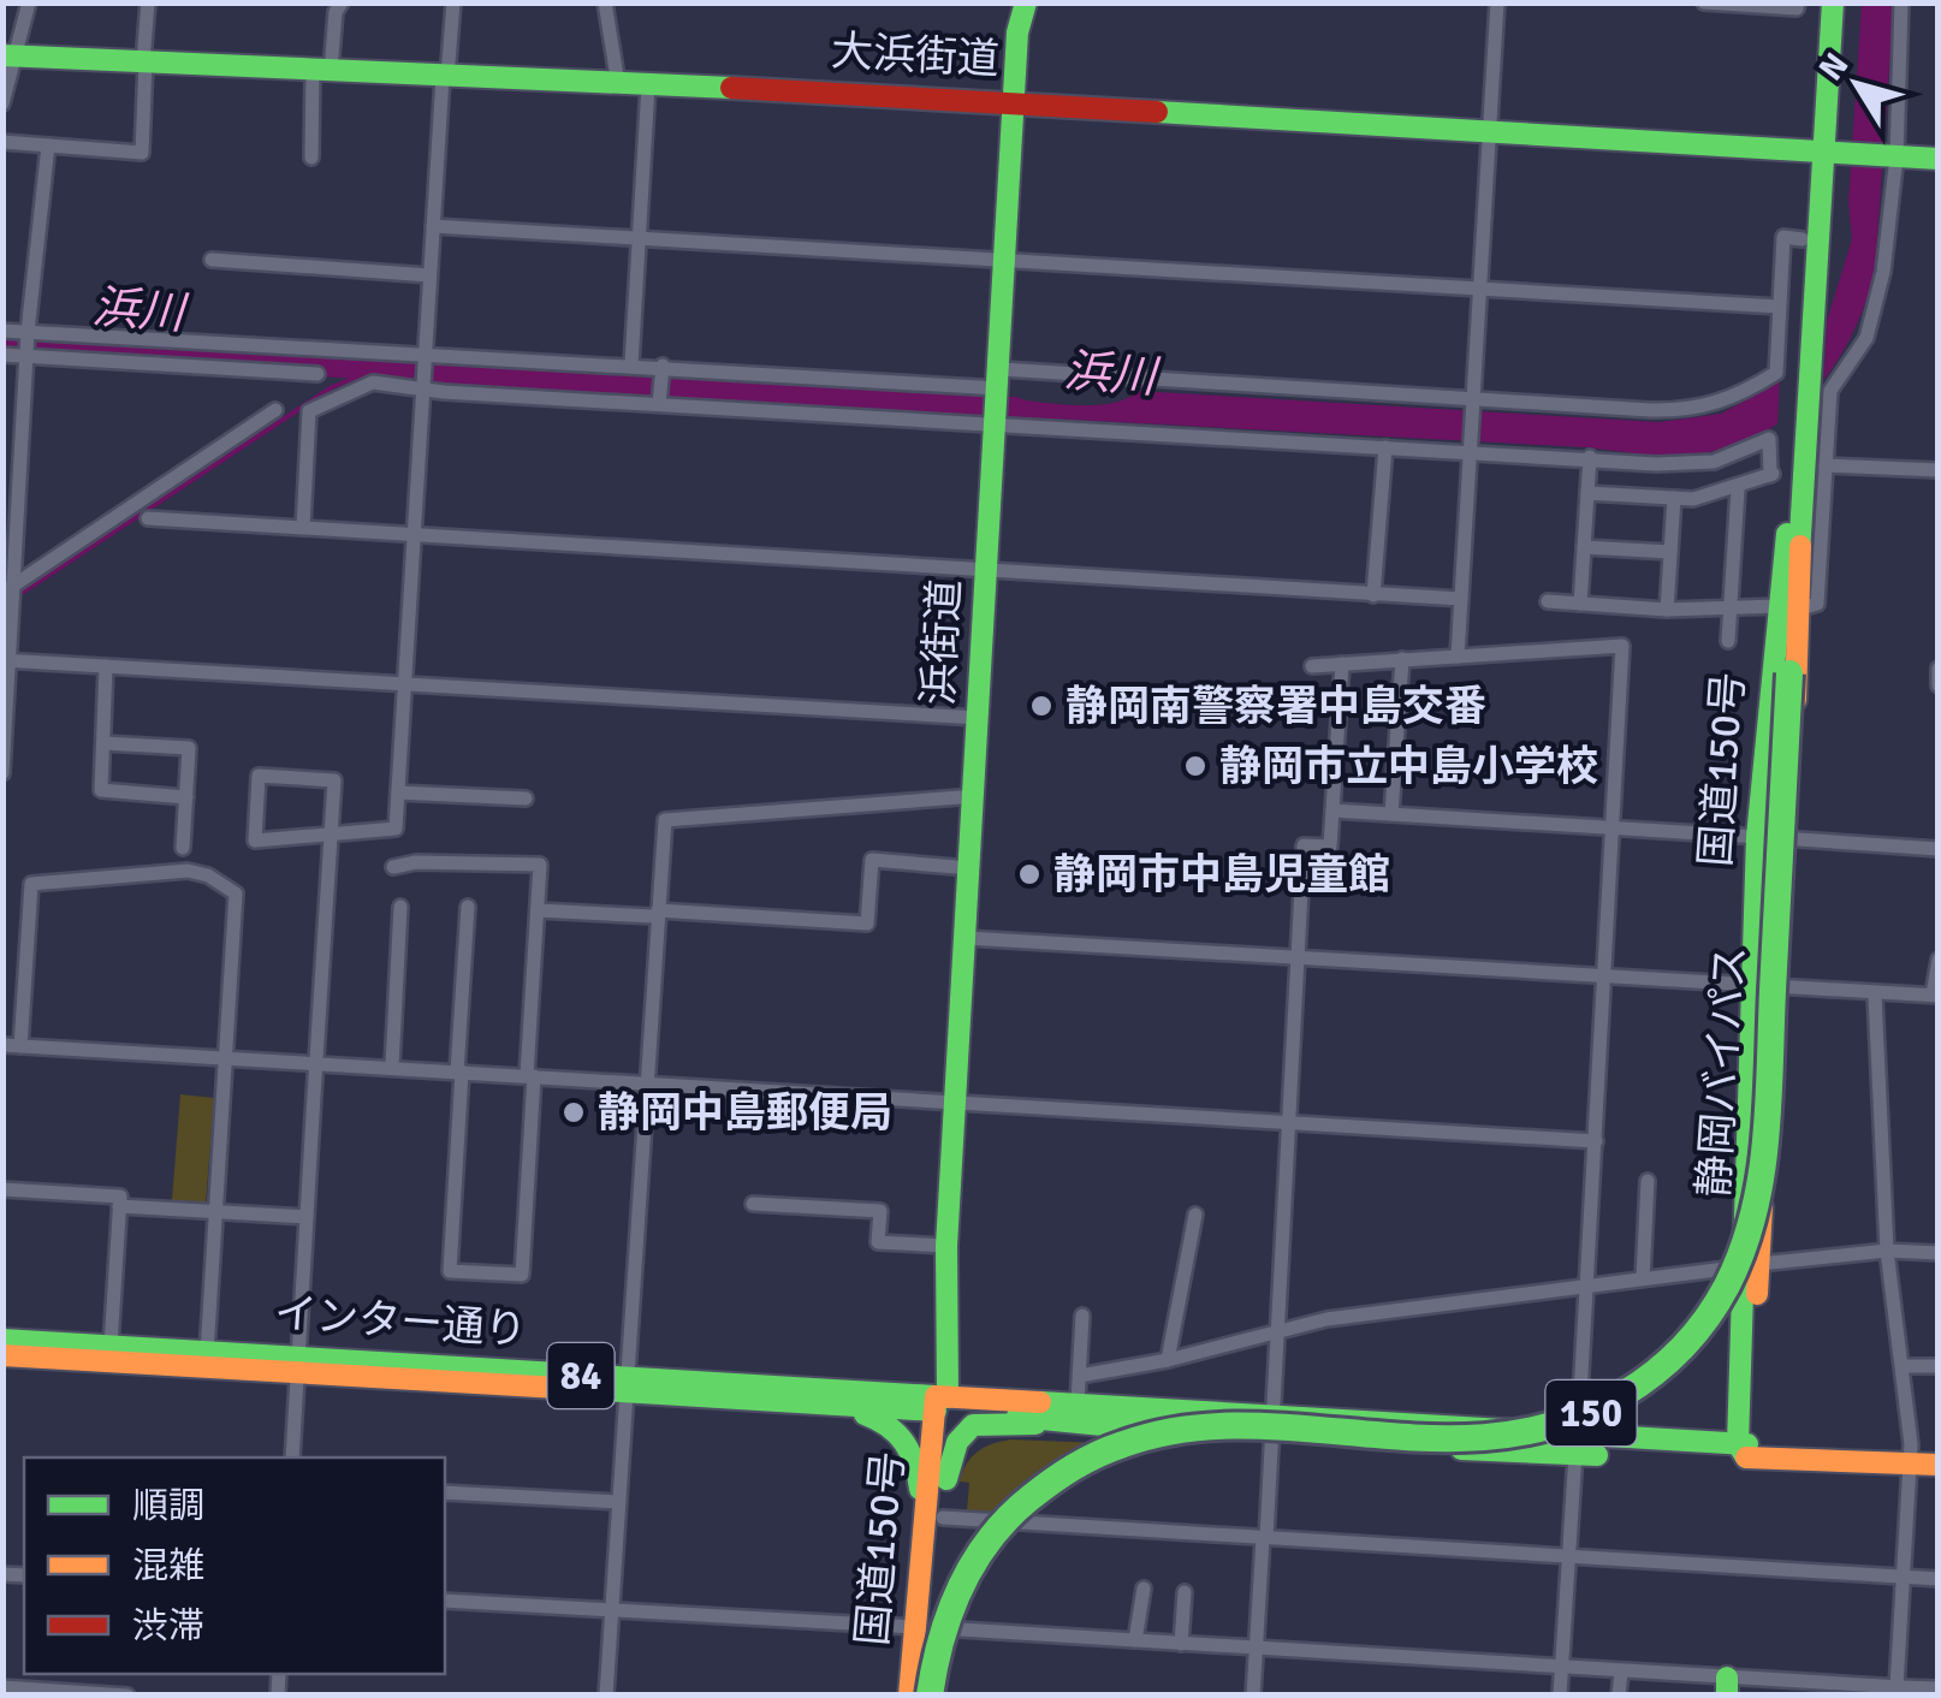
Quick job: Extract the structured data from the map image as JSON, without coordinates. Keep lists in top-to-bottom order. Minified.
{"streets":{"main road":["大浜街道","浜街道","国道150号","静岡バイパス","インター通り","84","150"]},"crossings":[["大浜街道","浜街道"],["大浜街道","静岡バイパス"],["浜街道","国道150号"],["浜街道","インター通り"],["国道150号","静岡バイパス"],["国道150号","インター通り"]],"water":["浜川"],"places":["静岡南警察署中島交番","静岡市立中島小学校","静岡市中島児童館","静岡中島郵便局"],"legend":["順調","混雑","渋滞"],"north":"top left"}
